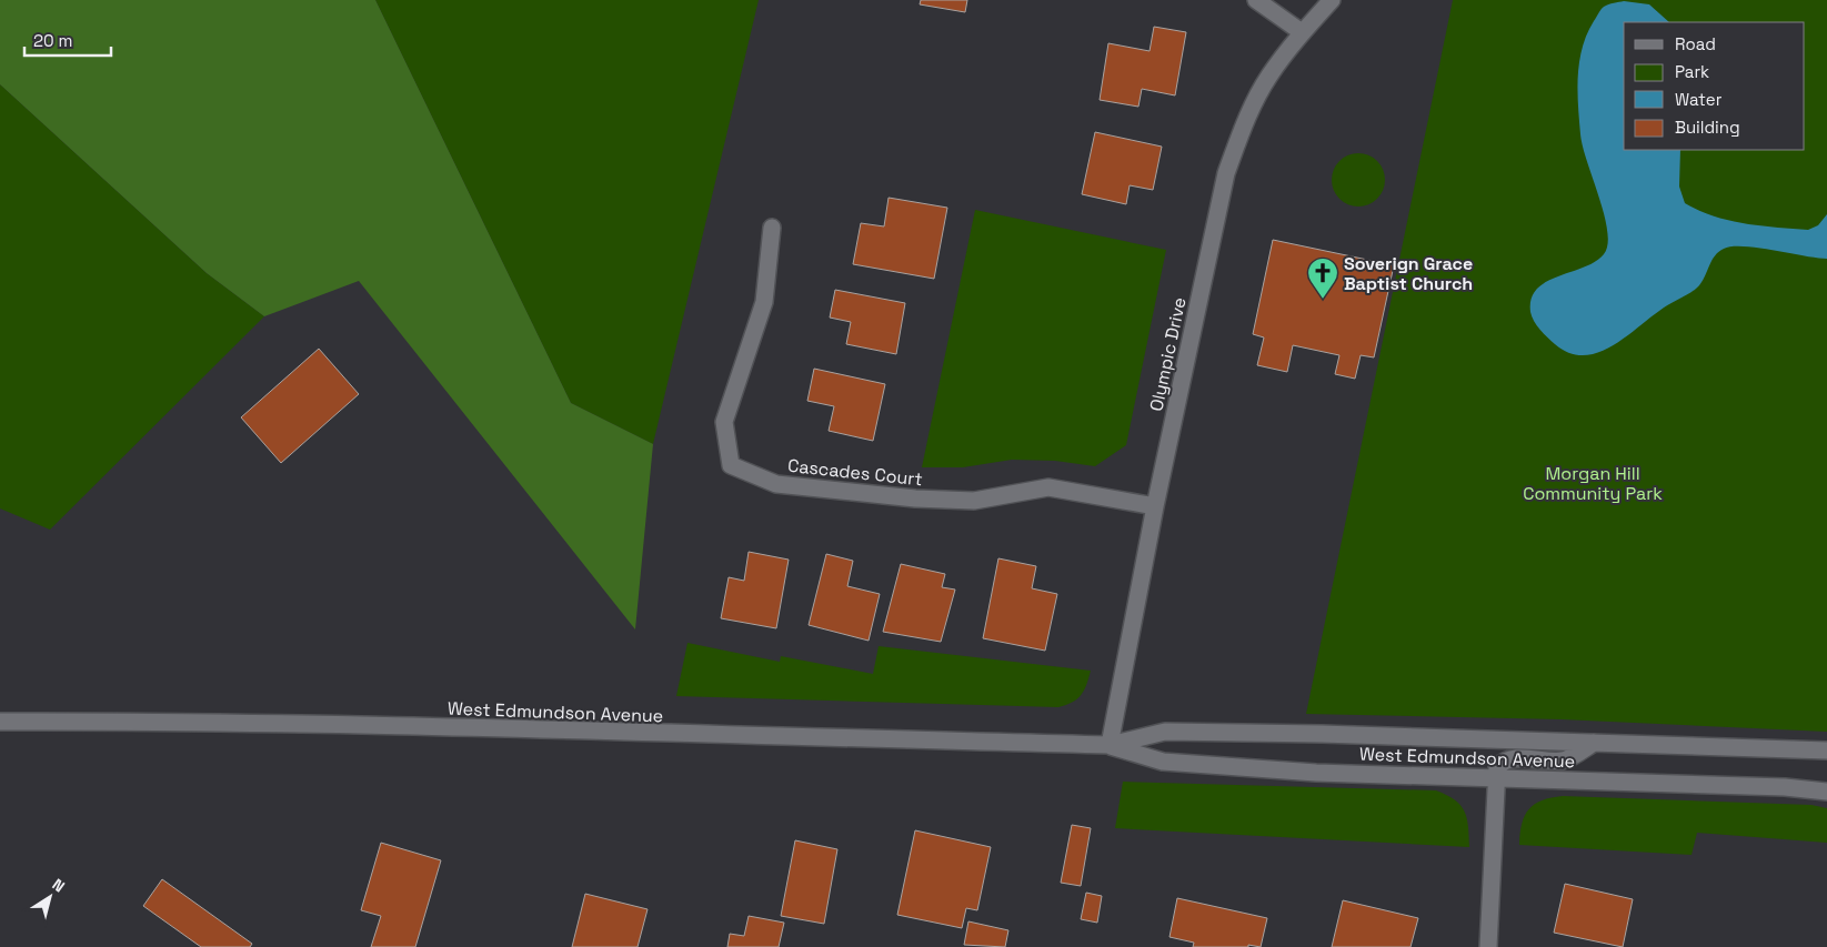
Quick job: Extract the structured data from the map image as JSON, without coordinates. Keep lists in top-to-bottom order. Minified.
{"streets":{"street":["Olympic Drive","Cascades Court","West Edmundson Avenue"]},"crossings":[["Olympic Drive","Cascades Court"],["Olympic Drive","West Edmundson Avenue"]],"parks":["Morgan Hill Community Park"],"places":{"church":["Soverign Grace Baptist Church"]},"legend":["Road","Park","Water","Building"],"scale_bar":"20 m","north":"top right"}
